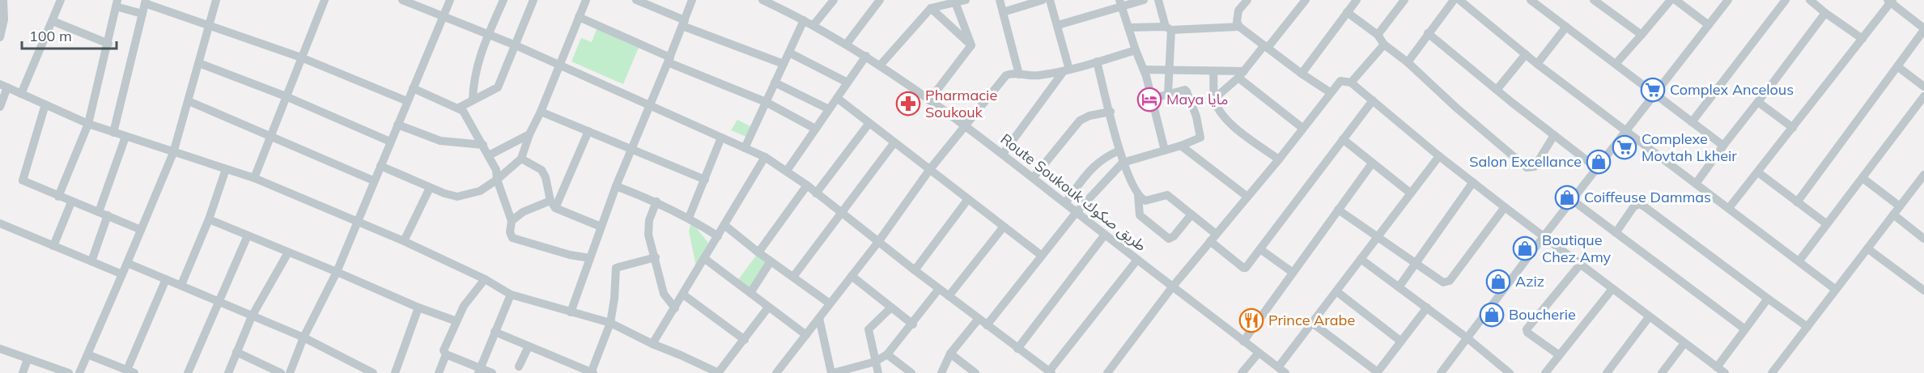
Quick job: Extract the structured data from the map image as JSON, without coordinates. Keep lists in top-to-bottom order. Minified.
{"streets":{"street":["Route Soukouk طريق صكوك"]},"places":{"supermarket":["Complex Ancelous","Complexe Movtah Lkheir"],"hotel":["Maya مايا"],"pharmacy":["Pharmacie Soukouk"],"shop":["Salon Excellance","Coiffeuse Dammas","Boutique Chez Amy","Aziz","Boucherie"],"restaurant":["Prince Arabe"]},"scale_bar":"100 m"}
